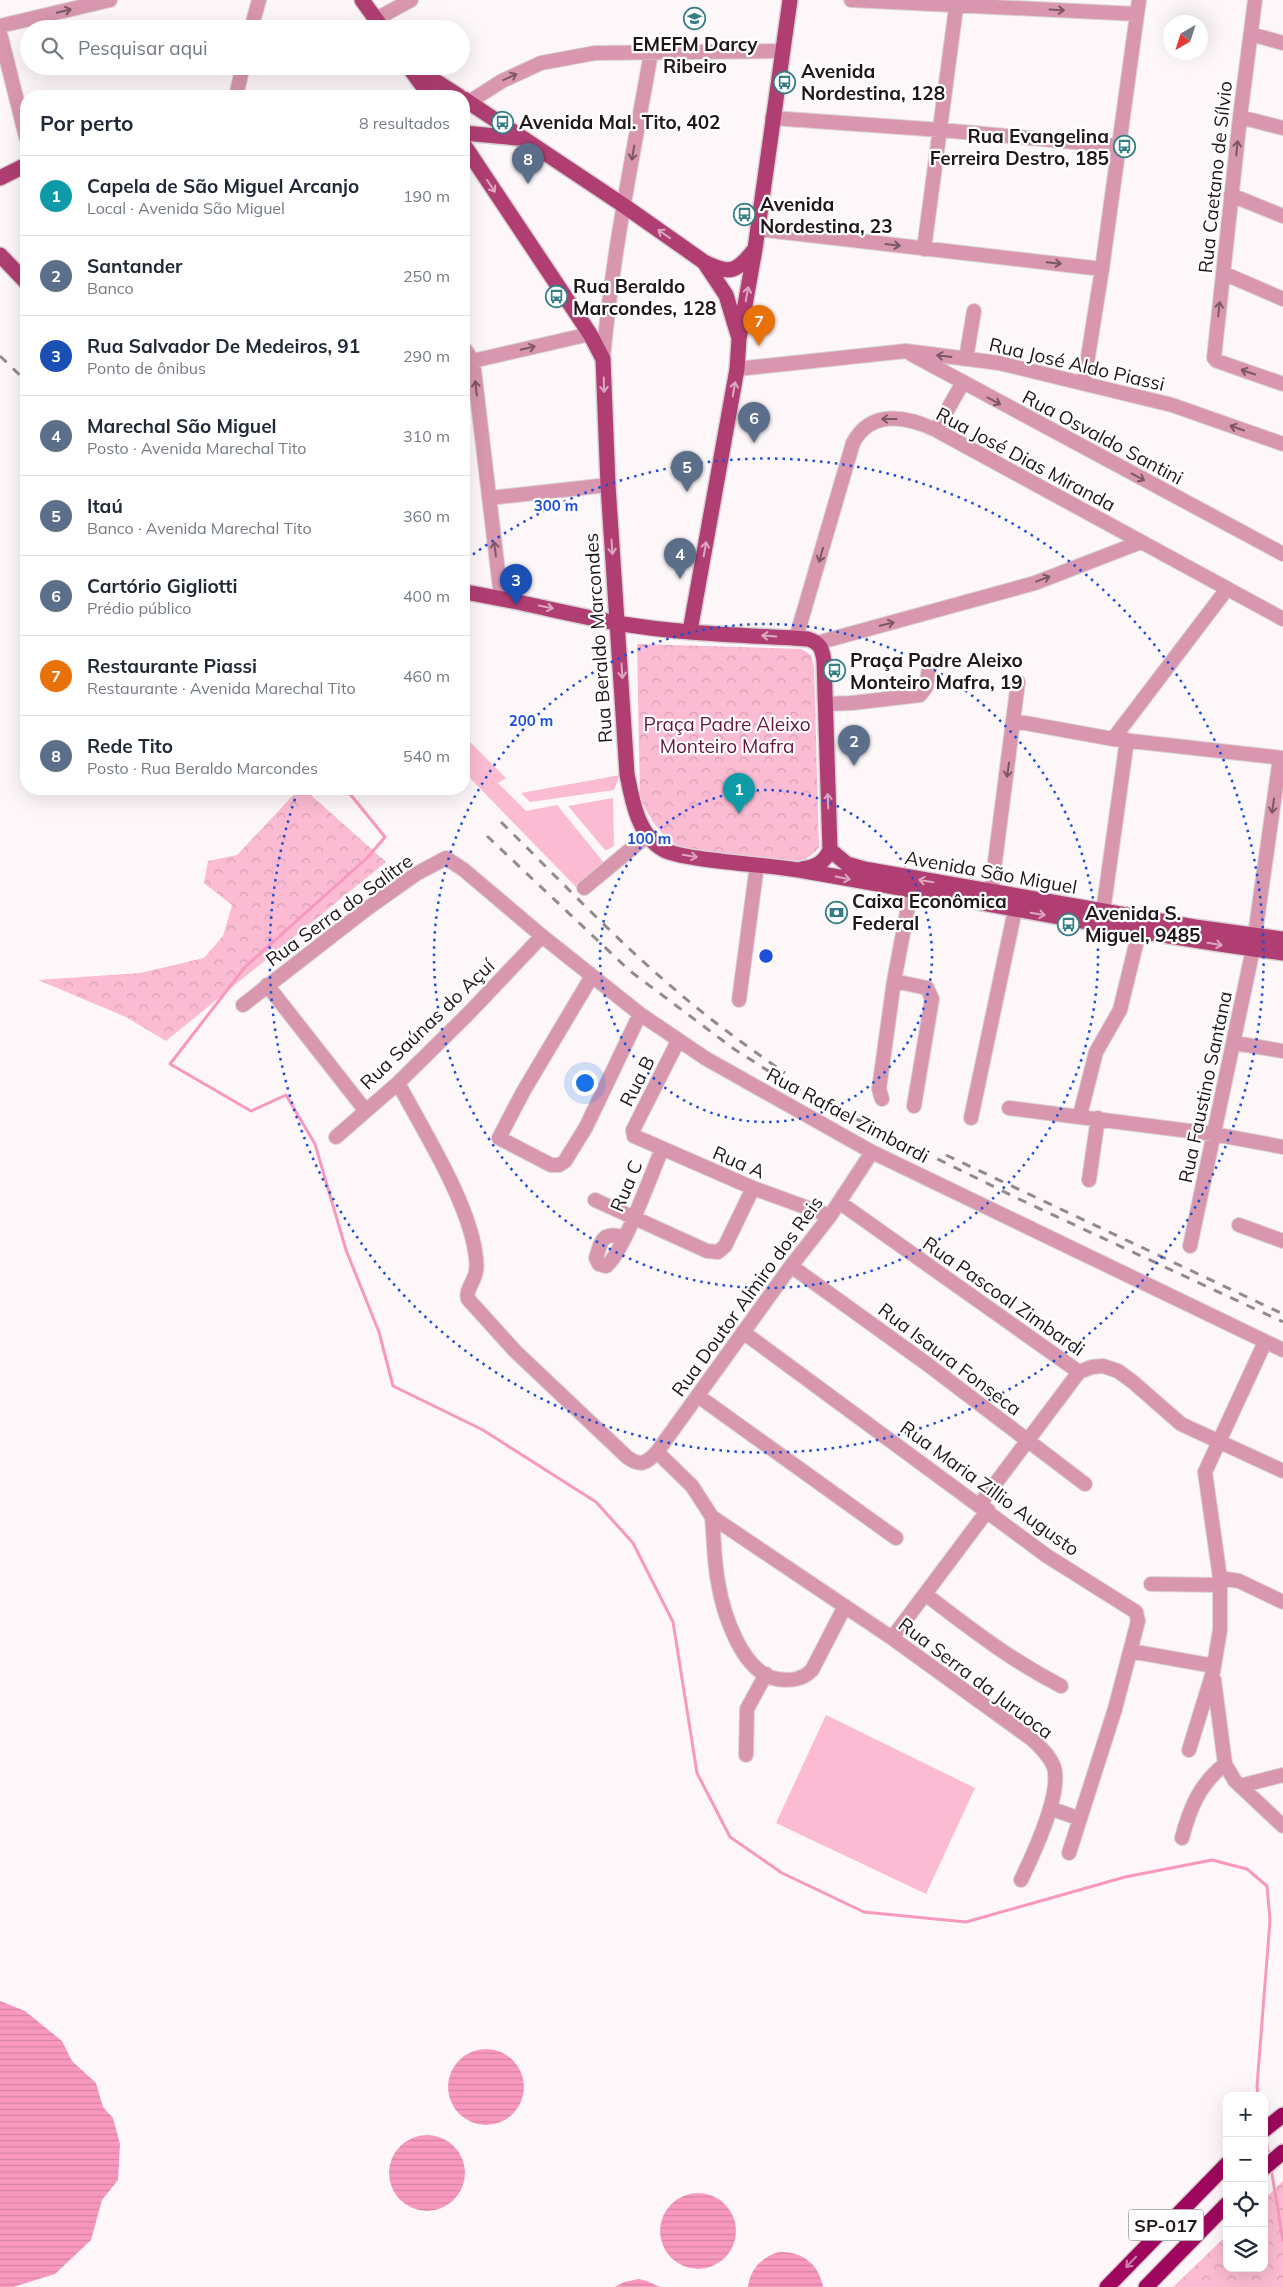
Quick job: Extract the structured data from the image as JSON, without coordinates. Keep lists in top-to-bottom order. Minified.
{"streets":{"highway":["SP-017"],"main road":["Rua Beraldo Marcondes","Avenida São Miguel"],"street":["Rua Caetano de Sílvio","Rua José Aldo Piassi","Rua Osvaldo Santini","Rua José Dias Miranda","Rua Serra do Salitre","Rua Saúnas do Açuí","Rua B","Rua Faustino Santana","Rua Rafael Zimbardi","Rua A","Rua C","Rua Doutor Almiro dos Reis","Rua Pascoal Zimbardi","Rua Isaura Fonseca","Rua Maria Zillio Augusto","Rua Serra da Juruoca"]},"crossings":[["Rua José Aldo Piassi","Rua Osvaldo Santini"],["Rua Beraldo Marcondes","Avenida São Miguel"],["Avenida São Miguel","Rua Faustino Santana"],["Rua Serra do Salitre","Rua Saúnas do Açuí"],["Rua Serra do Salitre","Rua Rafael Zimbardi"],["Rua Saúnas do Açuí","Rua Rafael Zimbardi"],["Rua B","Rua Rafael Zimbardi"],["Rua B","Rua A"],["Rua Rafael Zimbardi","Rua Doutor Almiro dos Reis"],["Rua A","Rua C"],["Rua A","Rua Doutor Almiro dos Reis"],["Rua Doutor Almiro dos Reis","Rua Pascoal Zimbardi"],["Rua Doutor Almiro dos Reis","Rua Isaura Fonseca"],["Rua Doutor Almiro dos Reis","Rua Maria Zillio Augusto"]],"one_way":["Rua José Aldo Piassi","Rua Osvaldo Santini","Rua José Dias Miranda","Rua Faustino Santana"],"parks":["Praça Padre Aleixo Monteiro Mafra"],"places":{"school or university":["EMEFM Darcy Ribeiro"],"bus stop":["Avenida Nordestina, 128","Avenida Mal. Tito, 402","Rua Evangelina Ferreira Destro, 185","Avenida Nordestina, 23","Rua Beraldo Marcondes, 128","Praça Padre Aleixo Monteiro Mafra, 19","Avenida S. Miguel, 9485"],"bank":["Caixa Econômica Federal"]},"north":"bottom left","page":{"search":"Pesquisar aqui","heading":["Por perto","8 resultados"],"pins":["8","7","6","5","4","3","2","1"],"list":[{"mark":"1","name":"Capela de São Miguel Arcanjo","note":"Local · Avenida São Miguel","value":"190 m"},{"mark":"2","name":"Santander","note":"Banco","value":"250 m"},{"mark":"3","name":"Rua Salvador De Medeiros, 91","note":"Ponto de ônibus","value":"290 m"},{"mark":"4","name":"Marechal São Miguel","note":"Posto · Avenida Marechal Tito","value":"310 m"},{"mark":"5","name":"Itaú","note":"Banco · Avenida Marechal Tito","value":"360 m"},{"mark":"6","name":"Cartório Gigliotti","note":"Prédio público","value":"400 m"},{"mark":"7","name":"Restaurante Piassi","note":"Restaurante · Avenida Marechal Tito","value":"460 m"},{"mark":"8","name":"Rede Tito","note":"Posto · Rua Beraldo Marcondes","value":"540 m"}],"map_buttons":["+","−"]},"rings":["300 m","200 m","100 m"]}
